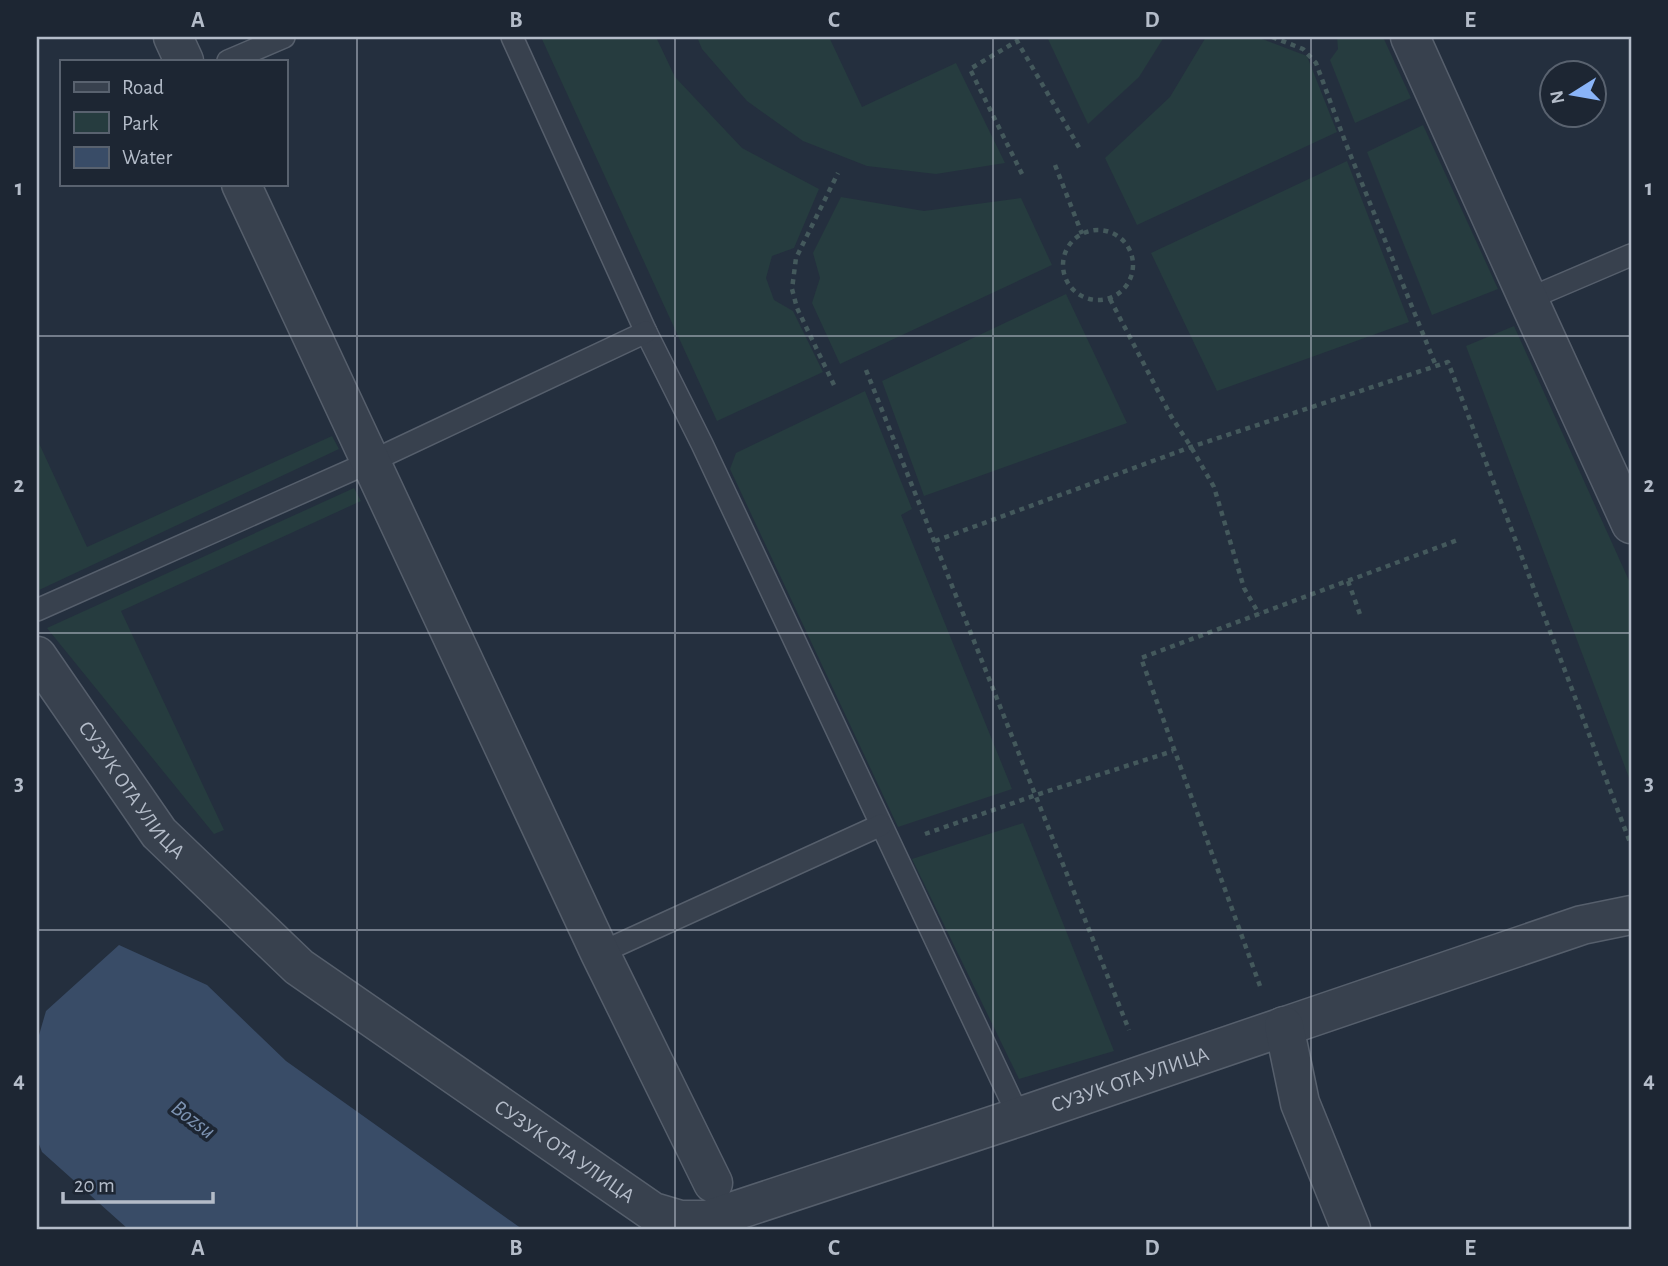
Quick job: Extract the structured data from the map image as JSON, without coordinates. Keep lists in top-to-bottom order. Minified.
{"streets":{"street":["СУЗУК ОТА УЛИЦА"]},"water":["Bozsu"],"legend":["Road","Park","Water"],"scale_bar":"20 m","north":"left","grid":{"columns":["A","B","C","D","E"],"rows":["1","2","3","4"]}}
